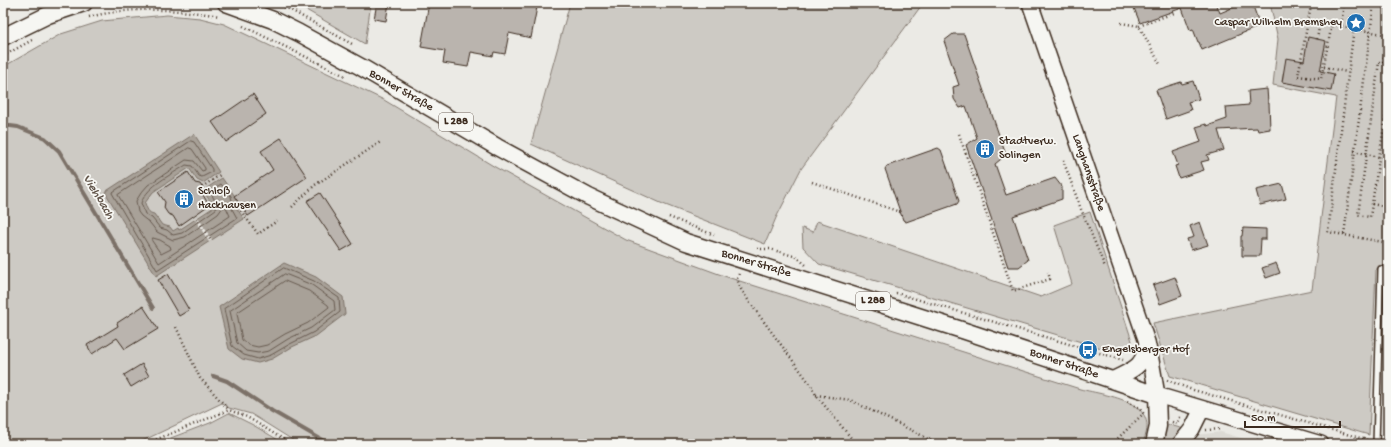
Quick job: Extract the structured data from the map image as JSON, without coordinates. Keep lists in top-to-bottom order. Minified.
{"streets":{"main road":["Bonner Straße","L 288"],"street":["Langhansstraße"]},"crossings":[["Bonner Straße","Langhansstraße"]],"water":["Viehbach"],"places":{"place":["Caspar Wilhelm Bremshey"],"building":["Stadtverw. Solingen","Schloß Hackhausen"],"bus stop":["Engelsberger Hof"]},"scale_bar":"50 m"}
